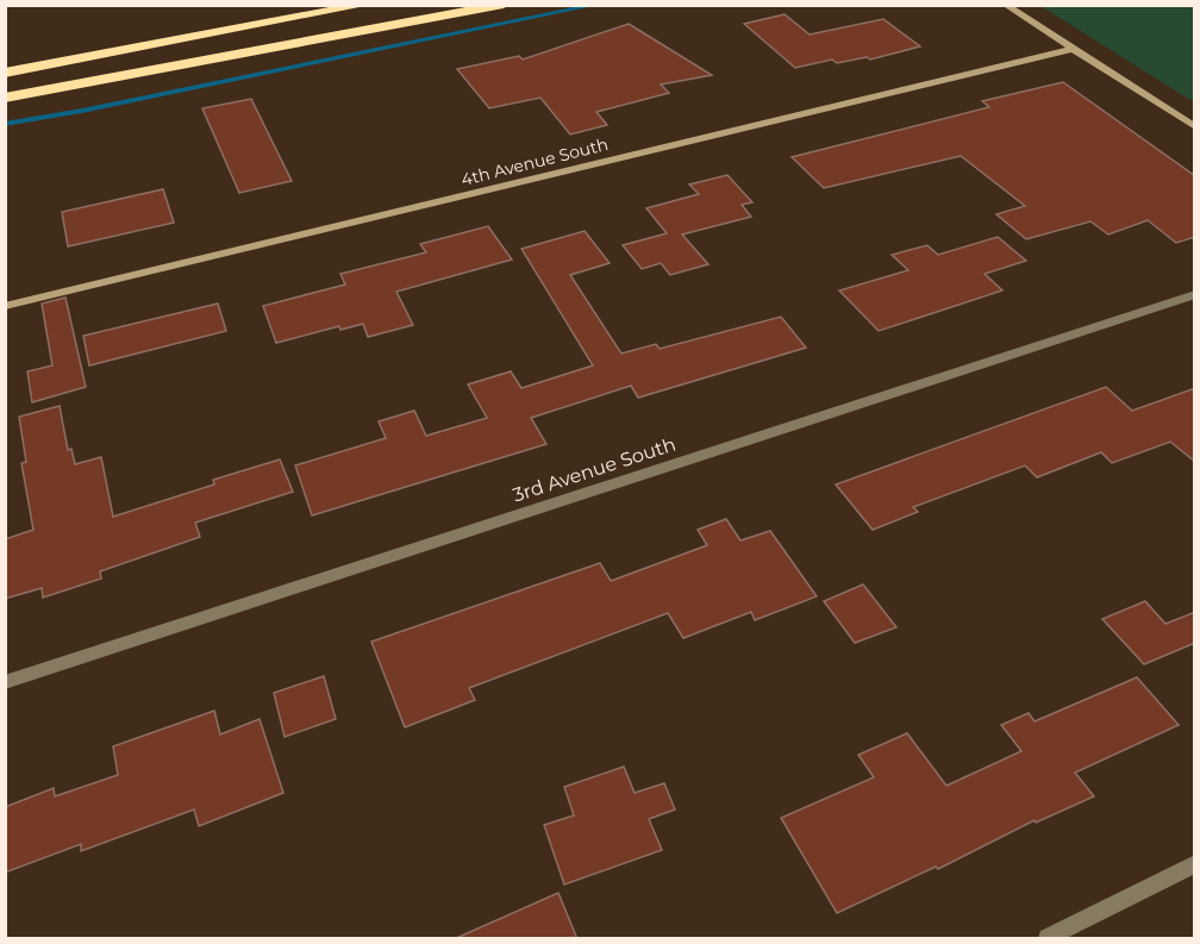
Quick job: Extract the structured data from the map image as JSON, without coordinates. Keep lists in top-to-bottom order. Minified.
{"streets":{"street":["4th Avenue South","3rd Avenue South"]}}
